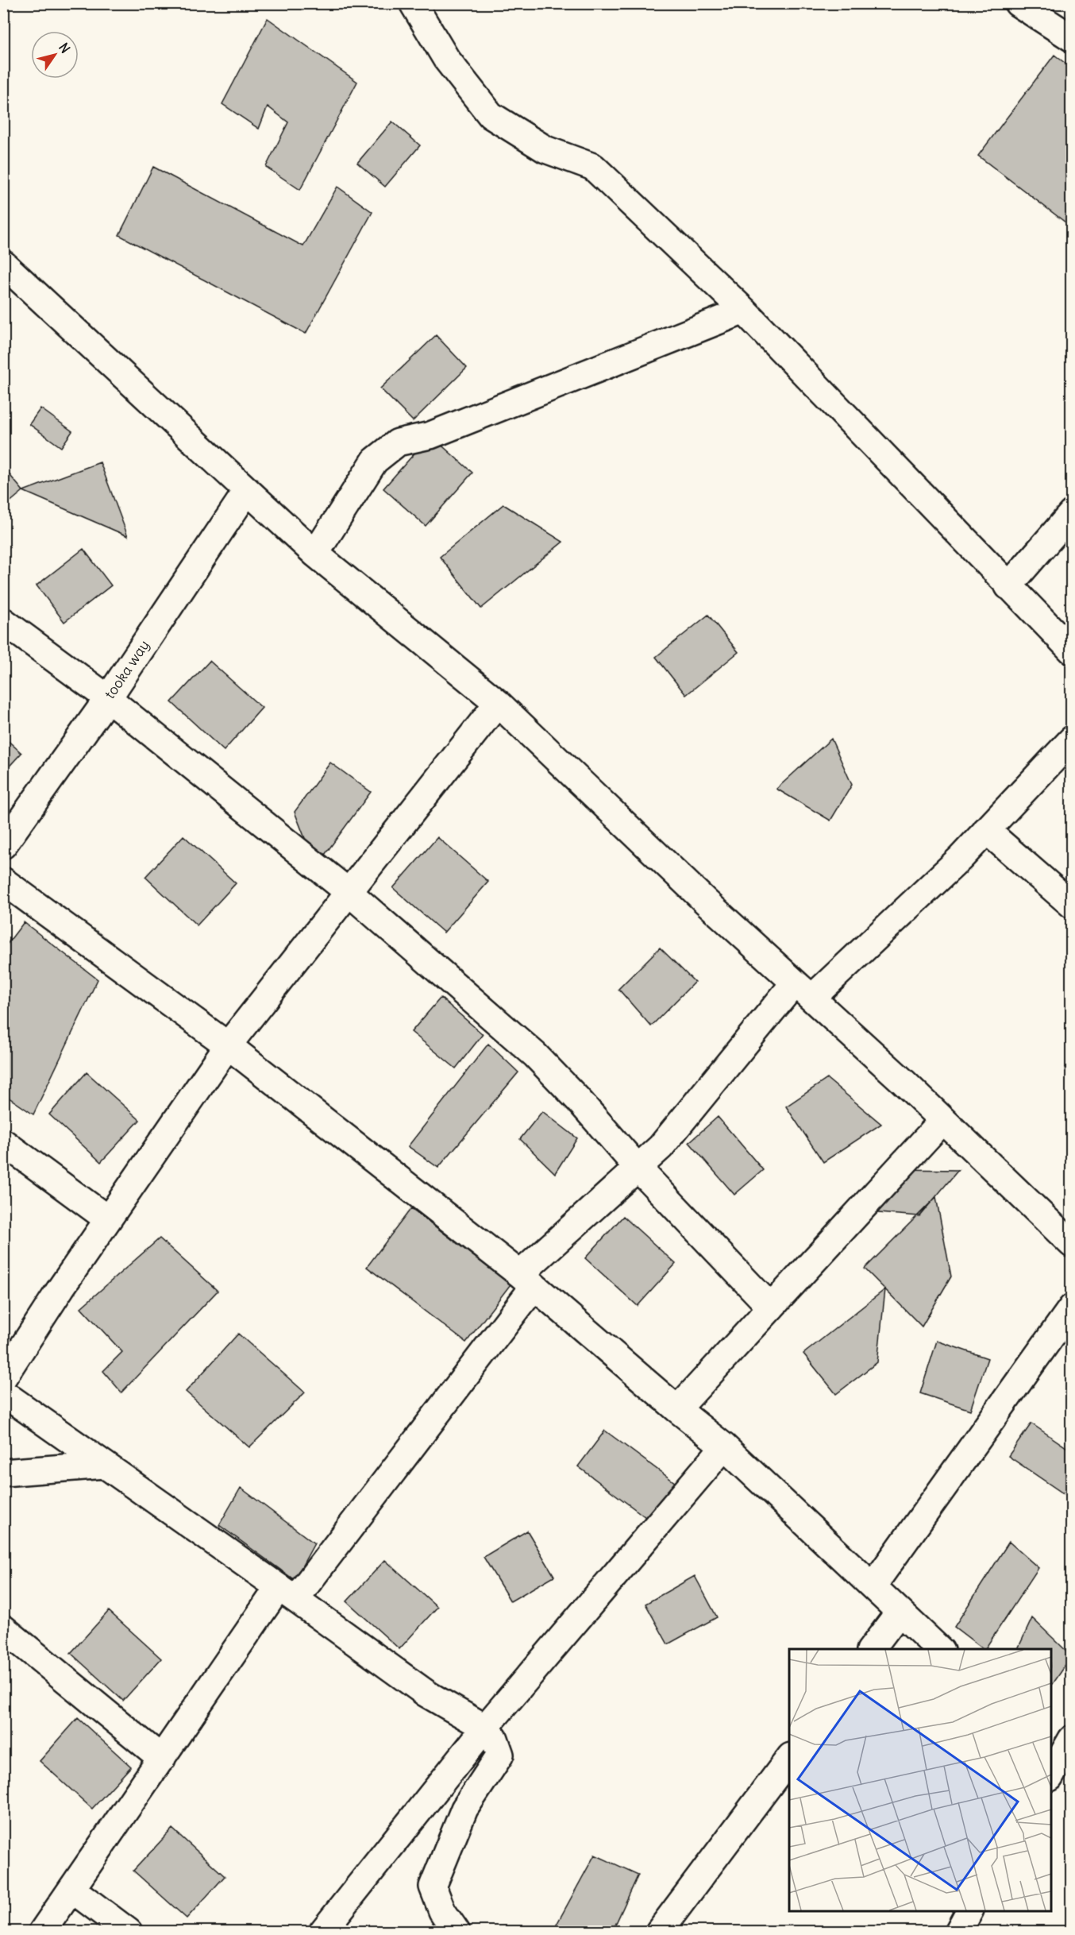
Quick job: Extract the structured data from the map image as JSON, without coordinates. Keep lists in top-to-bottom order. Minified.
{"streets":{"street":["tooka way"]},"north":"top right"}
